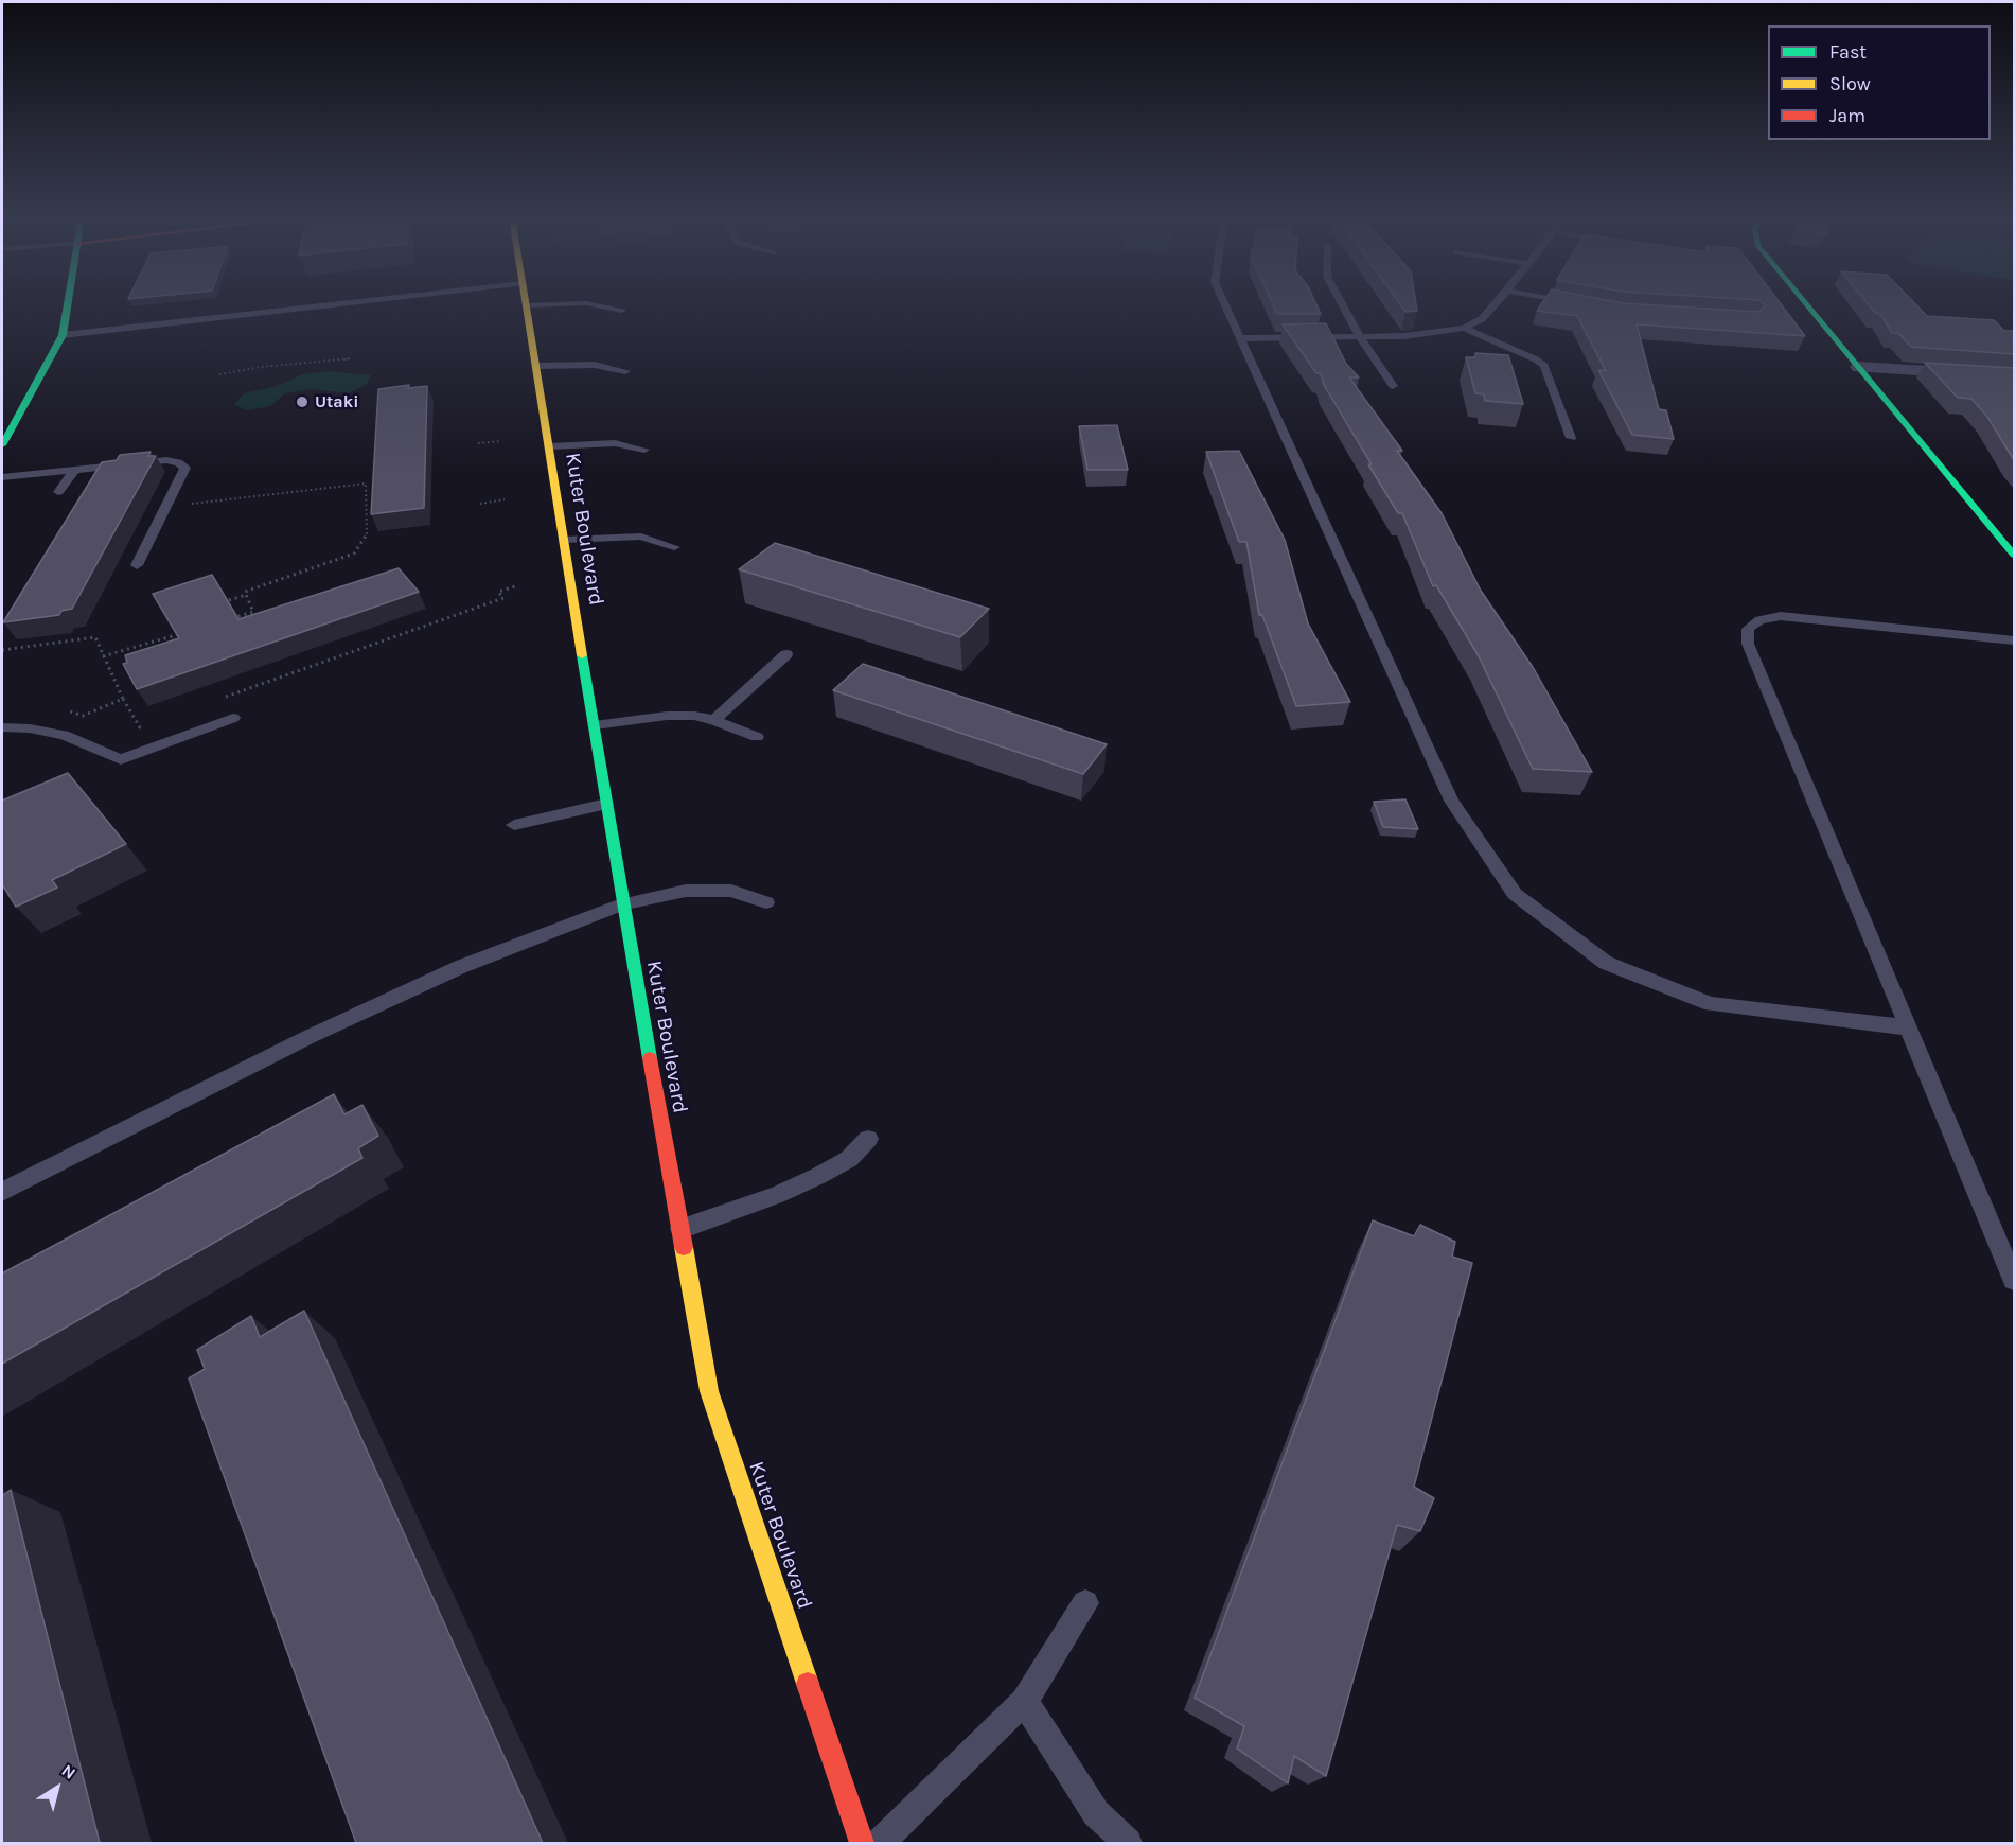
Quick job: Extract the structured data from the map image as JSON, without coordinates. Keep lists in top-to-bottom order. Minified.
{"streets":{"street":["Kuter Boulevard"]},"places":["Utaki"],"legend":["Fast","Slow","Jam"],"north":"top right"}
